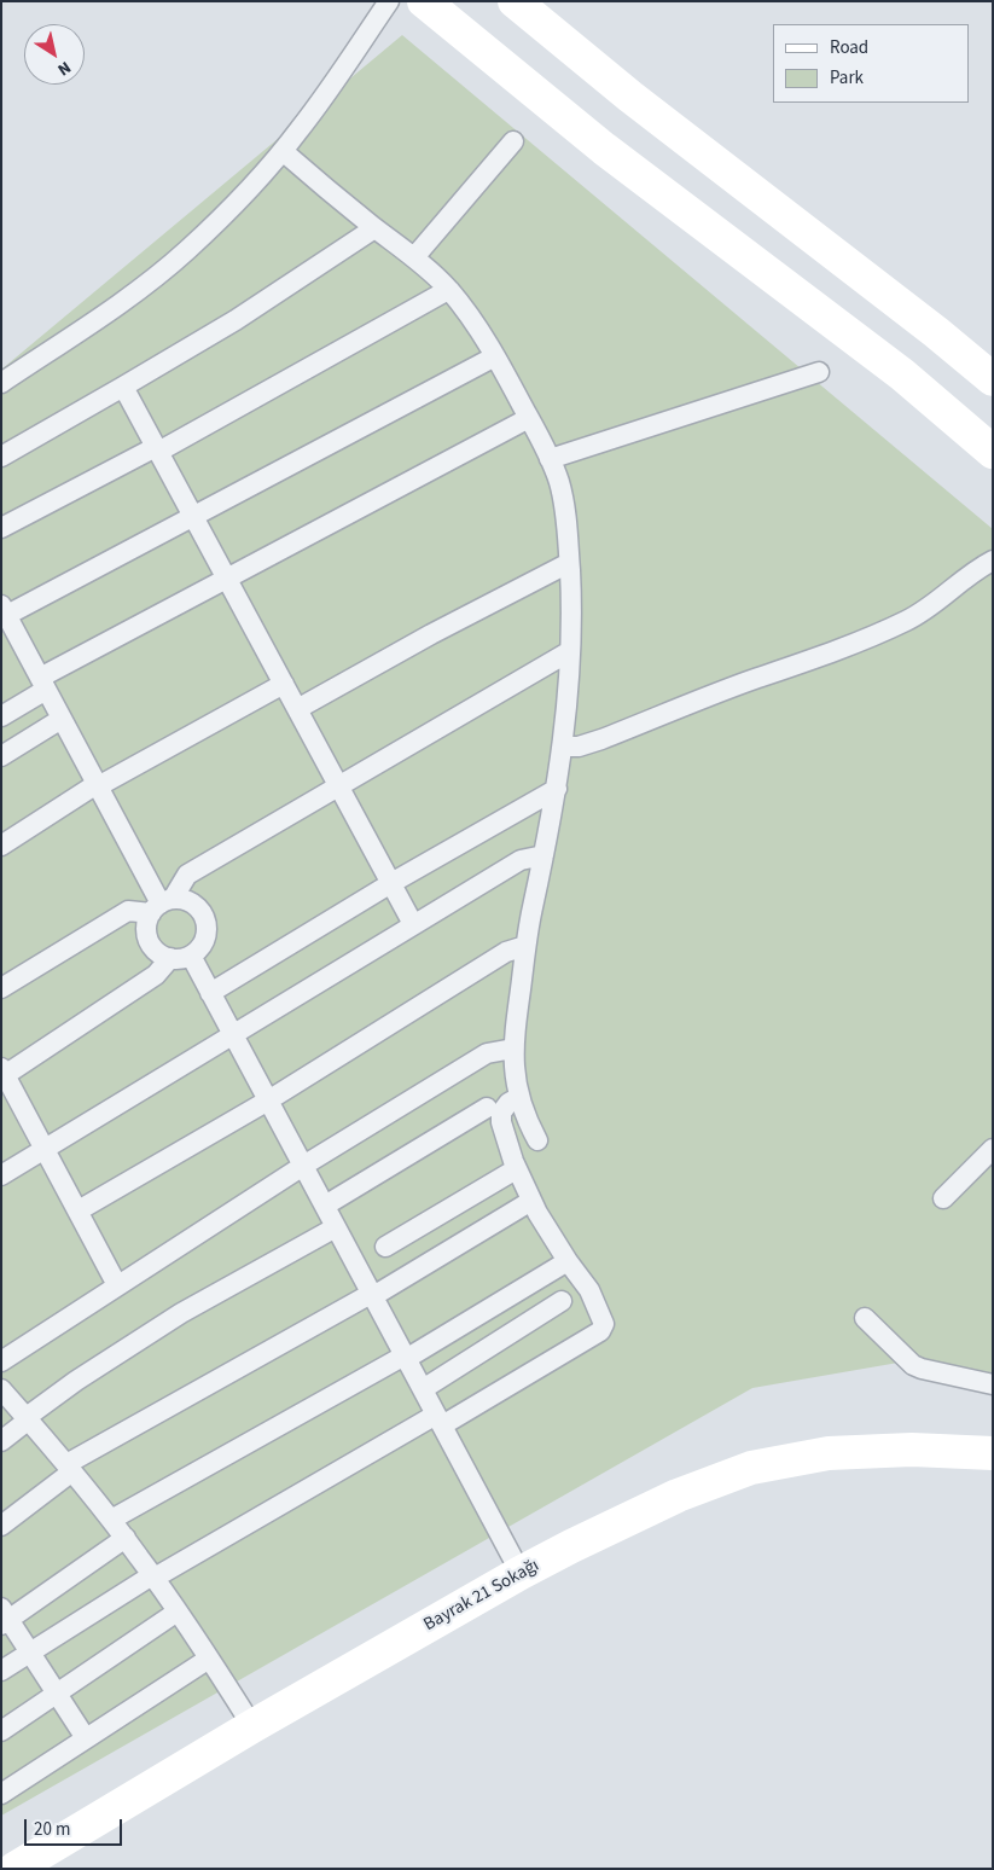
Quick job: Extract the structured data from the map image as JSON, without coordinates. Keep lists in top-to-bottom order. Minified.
{"streets":{"main road":["Bayrak 21 Sokağı"]},"legend":["Road","Park"],"scale_bar":"20 m","north":"bottom right"}
